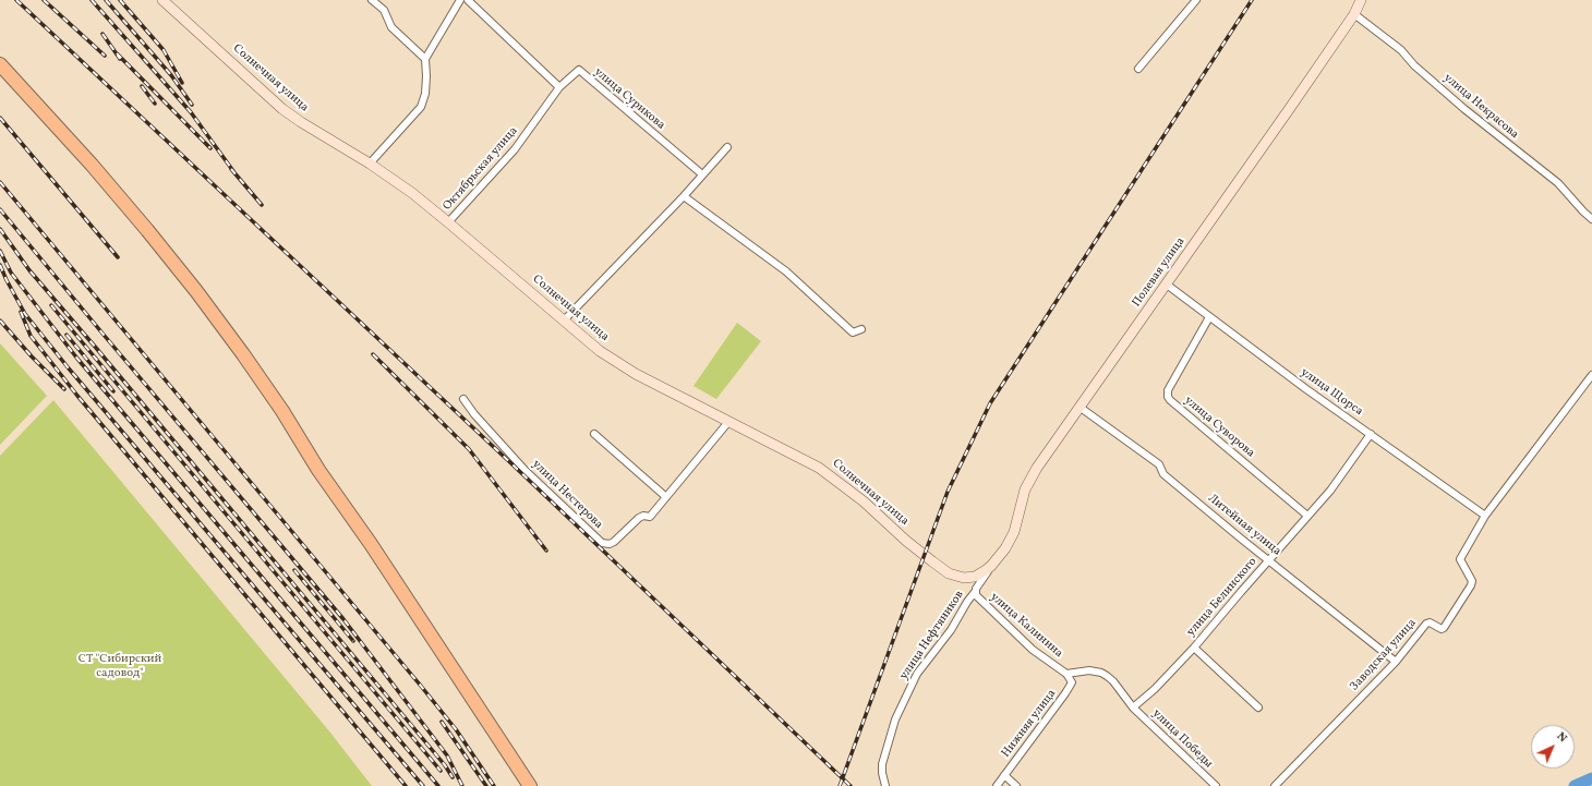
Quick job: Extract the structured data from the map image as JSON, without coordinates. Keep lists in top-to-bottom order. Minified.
{"streets":{"street":["Солнечная улица","улица Сурикова","улица Некрасова","Октябрьская улица","Полевая улица","улица Щорса","улица Суворова","улица Нестерова","Литейная улица","улица Белинского","улица Калинина","улица Нефтяников","Заводская улица","Нижняя улица","улица Победы"]},"crossings":[["Солнечная улица","Октябрьская улица"],["Солнечная улица","Полевая улица"],["Солнечная улица","улица Нестерова"],["Солнечная улица","улица Калинина"],["улица Сурикова","Октябрьская улица"],["улица Некрасова","Полевая улица"],["Полевая улица","улица Щорса"],["Полевая улица","Литейная улица"],["Полевая улица","улица Калинина"],["улица Щорса","улица Суворова"],["улица Щорса","улица Белинского"],["улица Щорса","Заводская улица"],["улица Суворова","улица Белинского"],["Литейная улица","улица Белинского"],["Литейная улица","Заводская улица"],["улица Белинского","улица Калинина"],["улица Белинского","улица Победы"],["улица Калинина","улица Нефтяников"],["улица Калинина","Нижняя улица"],["улица Калинина","улица Победы"]],"parks":["СТ \"Сибирский садовод\""],"north":"top right"}
